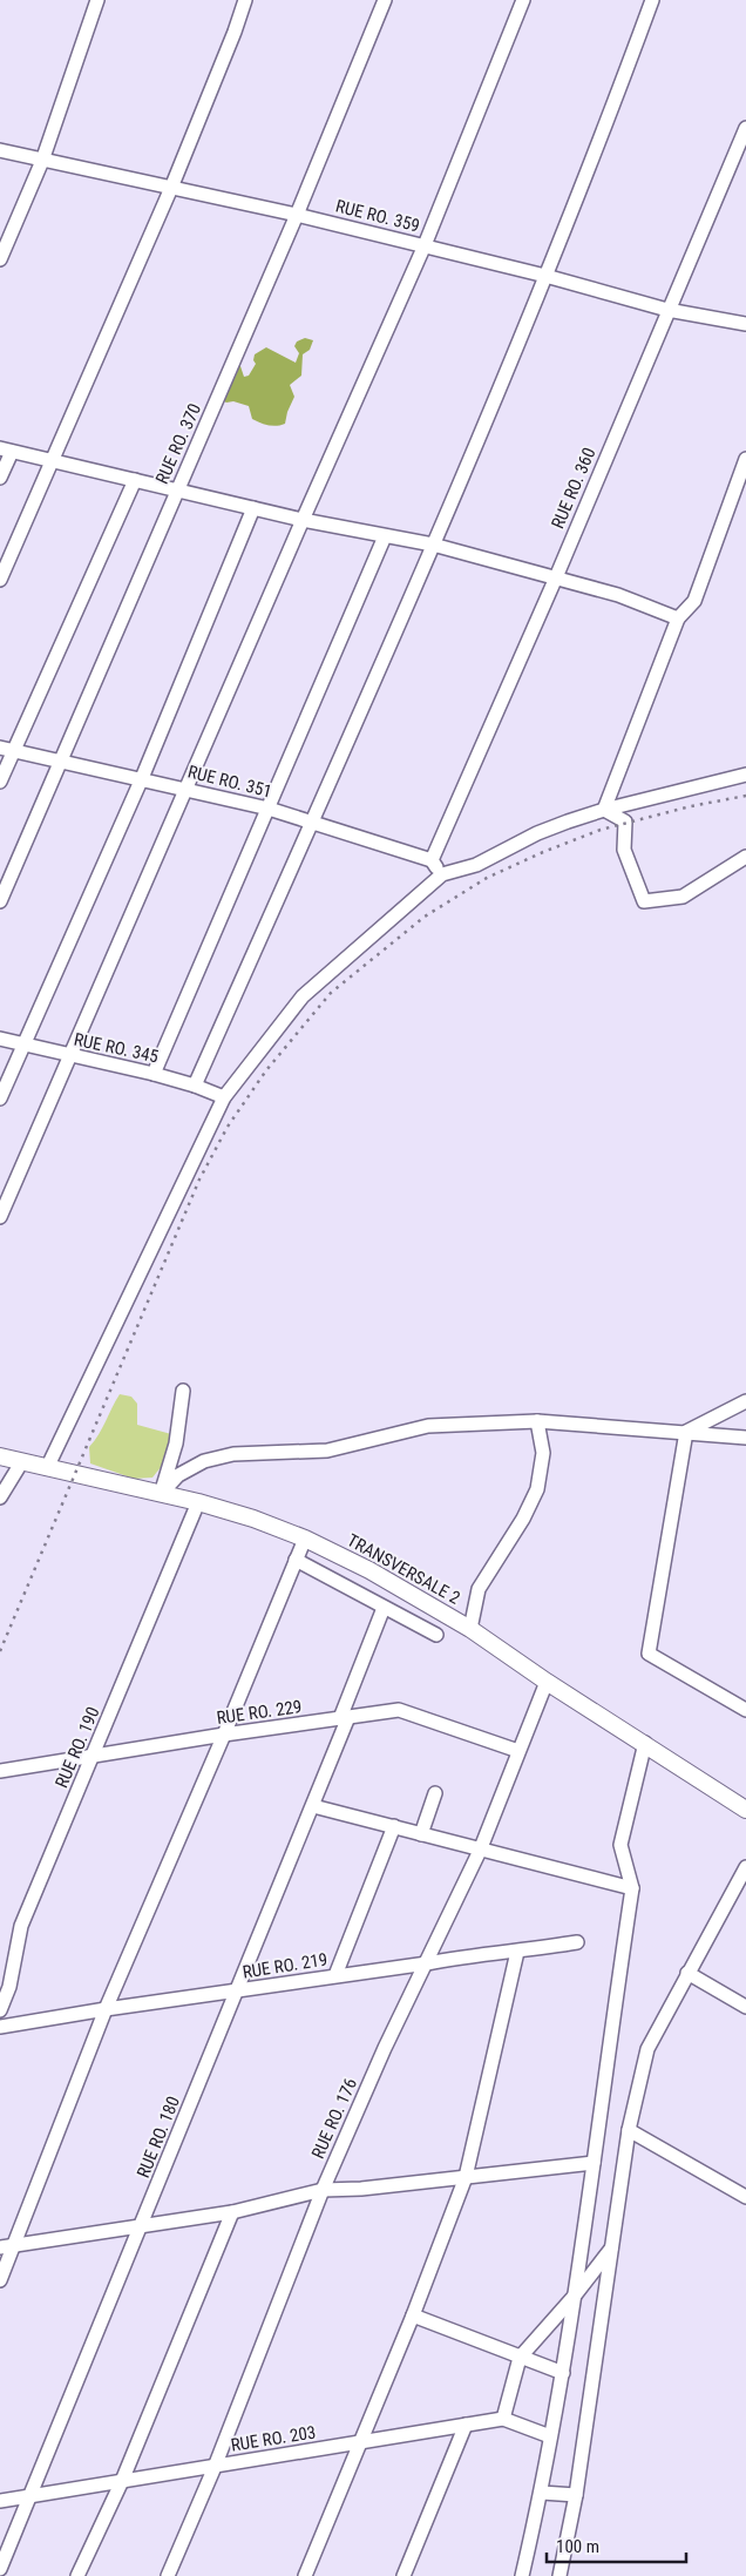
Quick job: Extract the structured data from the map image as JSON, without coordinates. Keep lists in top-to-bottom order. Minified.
{"streets":{"main road":["TRANSVERSALE 2"],"street":["RUE RO. 359","RUE RO. 370","RUE RO. 360","RUE RO. 351","RUE RO. 345","RUE RO. 229","RUE RO. 190","RUE RO. 219","RUE RO. 176","RUE RO. 180","RUE RO. 203"]},"crossings":[["RUE RO. 359","RUE RO. 370"],["RUE RO. 359","RUE RO. 360"],["RUE RO. 370","RUE RO. 351"],["RUE RO. 360","RUE RO. 351"],["TRANSVERSALE 2","RUE RO. 190"],["TRANSVERSALE 2","RUE RO. 176"],["RUE RO. 229","RUE RO. 190"],["RUE RO. 229","RUE RO. 176"],["RUE RO. 229","RUE RO. 180"],["RUE RO. 219","RUE RO. 176"],["RUE RO. 219","RUE RO. 180"],["RUE RO. 176","RUE RO. 203"],["RUE RO. 180","RUE RO. 203"]],"scale_bar":"100 m"}
